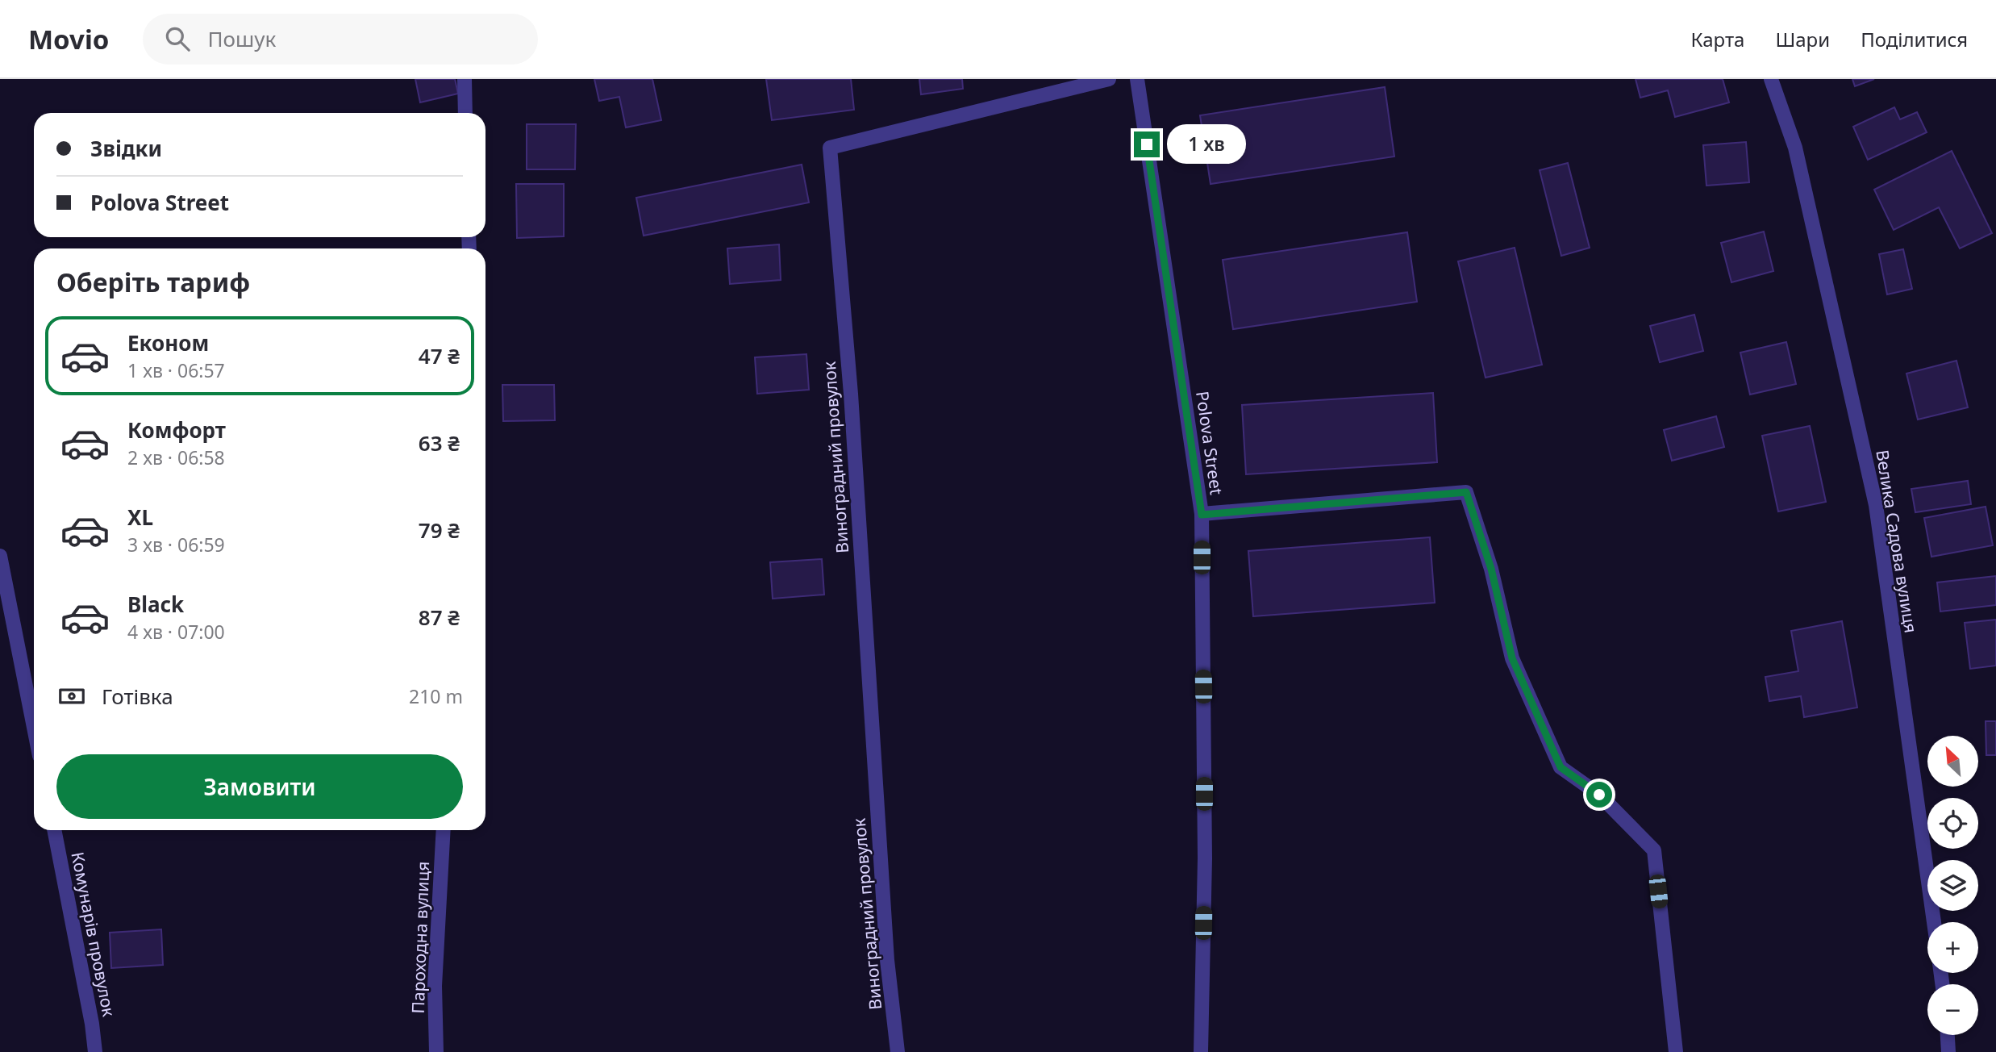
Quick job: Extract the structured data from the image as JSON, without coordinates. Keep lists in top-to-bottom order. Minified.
{"streets":{"street":["Polova Street","Виноградний провулок","Велика Садова вулиця","Комунарів провулок","Пароходна вулиця"]},"north":"top left","page":{"header":"Movio","search":"Пошук","nav":["Карта","Шари","Поділитися"],"banner":["Звідки","Polova Street"],"bubble":"1 хв","heading":"Оберіть тариф","list":[{"name":"Економ","note":"1 хв · 06:57","value":"47 ₴"},{"name":"Комфорт","note":"2 хв · 06:58","value":"63 ₴"},{"name":"XL","note":"3 хв · 06:59","value":"79 ₴"},{"name":"Black","note":"4 хв · 07:00","value":"87 ₴"}],"pay":["Готівка","210 m"],"map_buttons":["+","−"],"buttons":"Замовити"}}
